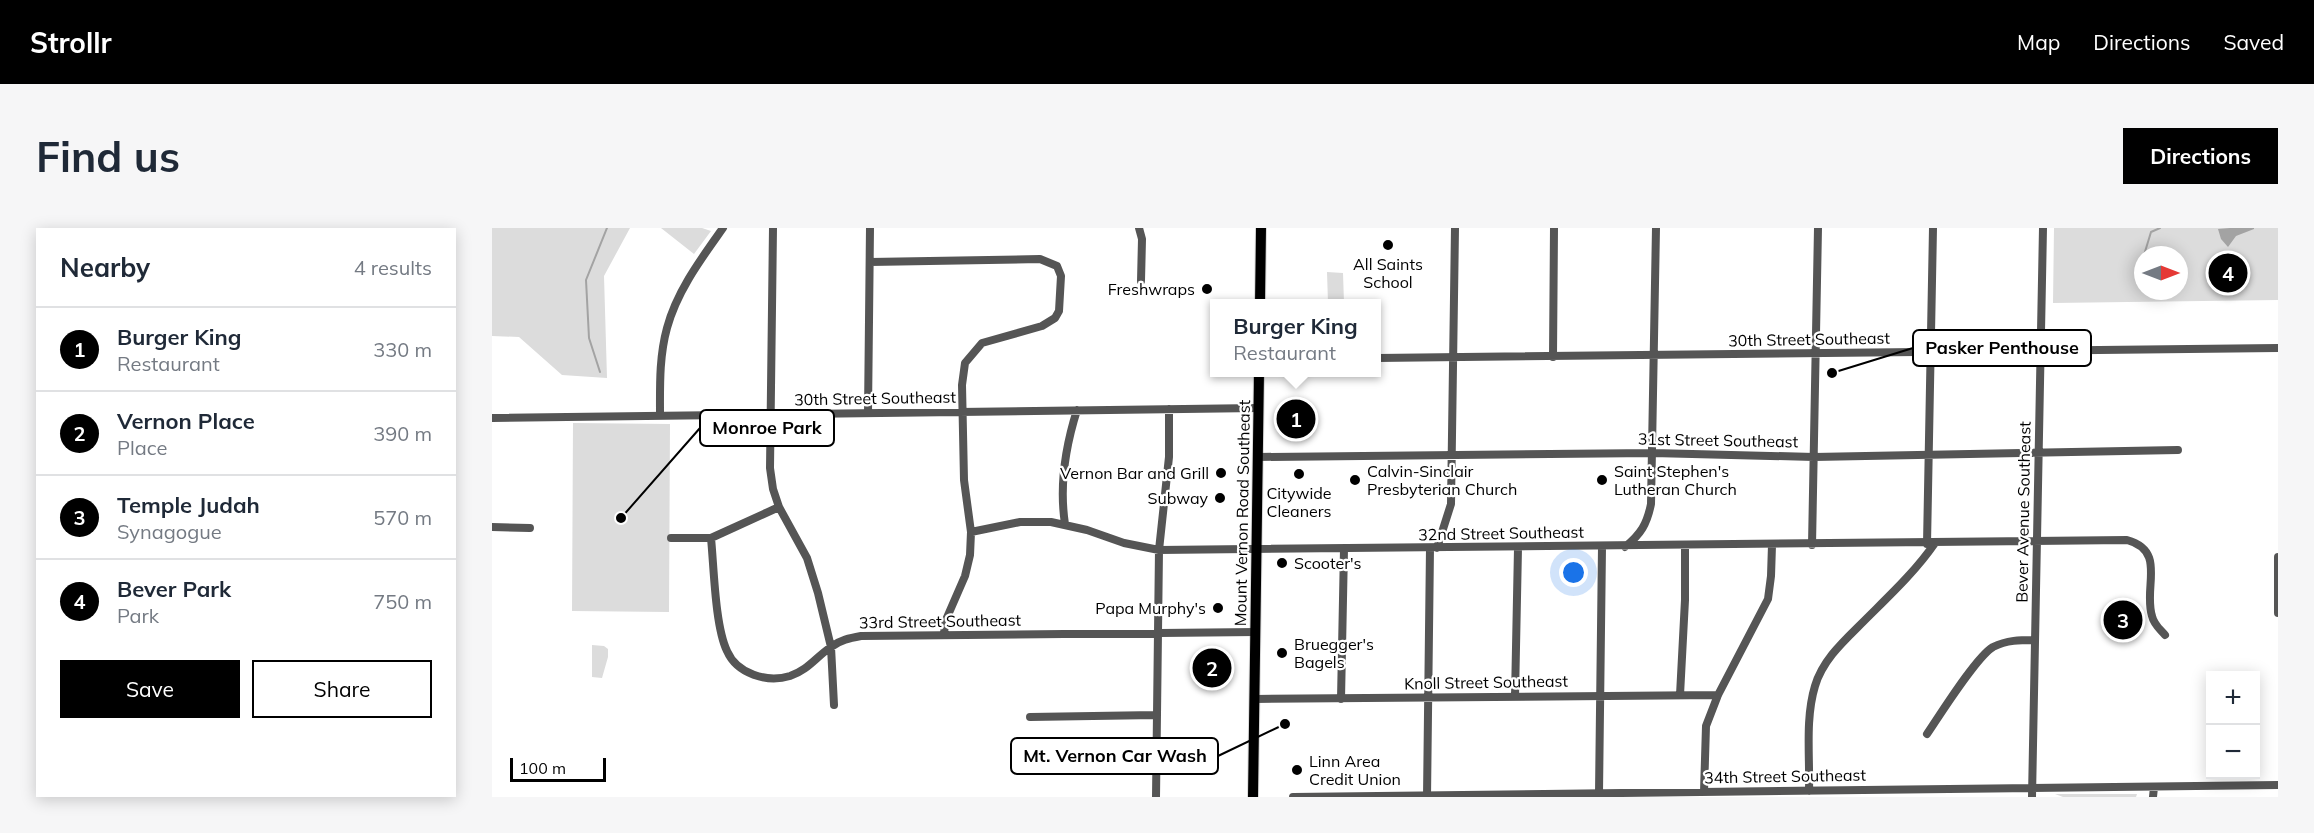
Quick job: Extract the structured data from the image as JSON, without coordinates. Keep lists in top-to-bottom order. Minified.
{"streets":{"main road":["Mount Vernon Road Southeast"],"street":["30th Street Southeast","31st Street Southeast","Bever Avenue Southeast","32nd Street Southeast","33rd Street Southeast","Knoll Street Southeast","34th Street Southeast"]},"crossings":[["30th Street Southeast","Bever Avenue Southeast"],["30th Street Southeast","Mount Vernon Road Southeast"],["31st Street Southeast","Bever Avenue Southeast"],["31st Street Southeast","Mount Vernon Road Southeast"],["Bever Avenue Southeast","32nd Street Southeast"],["Bever Avenue Southeast","34th Street Southeast"],["Mount Vernon Road Southeast","32nd Street Southeast"],["Mount Vernon Road Southeast","33rd Street Southeast"],["Mount Vernon Road Southeast","Knoll Street Southeast"]],"places":["All Saints School","Freshwraps","Pasker Penthouse","Vernon Bar and Grill","Citywide Cleaners","Calvin-Sinclair Presbyterian Church","Saint Stephen's Lutheran Church","Subway","Monroe Park","Scooter's","Papa Murphy's","Bruegger's Bagels","Mt. Vernon Car Wash","Linn Area Credit Union"],"scale_bar":"100 m","north":"right","page":{"header":"Strollr","nav":["Map","Directions","Saved"],"buttons":["Directions",["Save","Share"]],"title":"Find us","heading":["Nearby","4 results"],"pins":["4","1","3","2"],"popup":["Burger King","Restaurant"],"list":[{"mark":"1","name":"Burger King","note":"Restaurant","value":"330 m"},{"mark":"2","name":"Vernon Place","note":"Place","value":"390 m"},{"mark":"3","name":"Temple Judah","note":"Synagogue","value":"570 m"},{"mark":"4","name":"Bever Park","note":"Park","value":"750 m"}],"map_buttons":["+","−"],"scale":"100 m"}}
